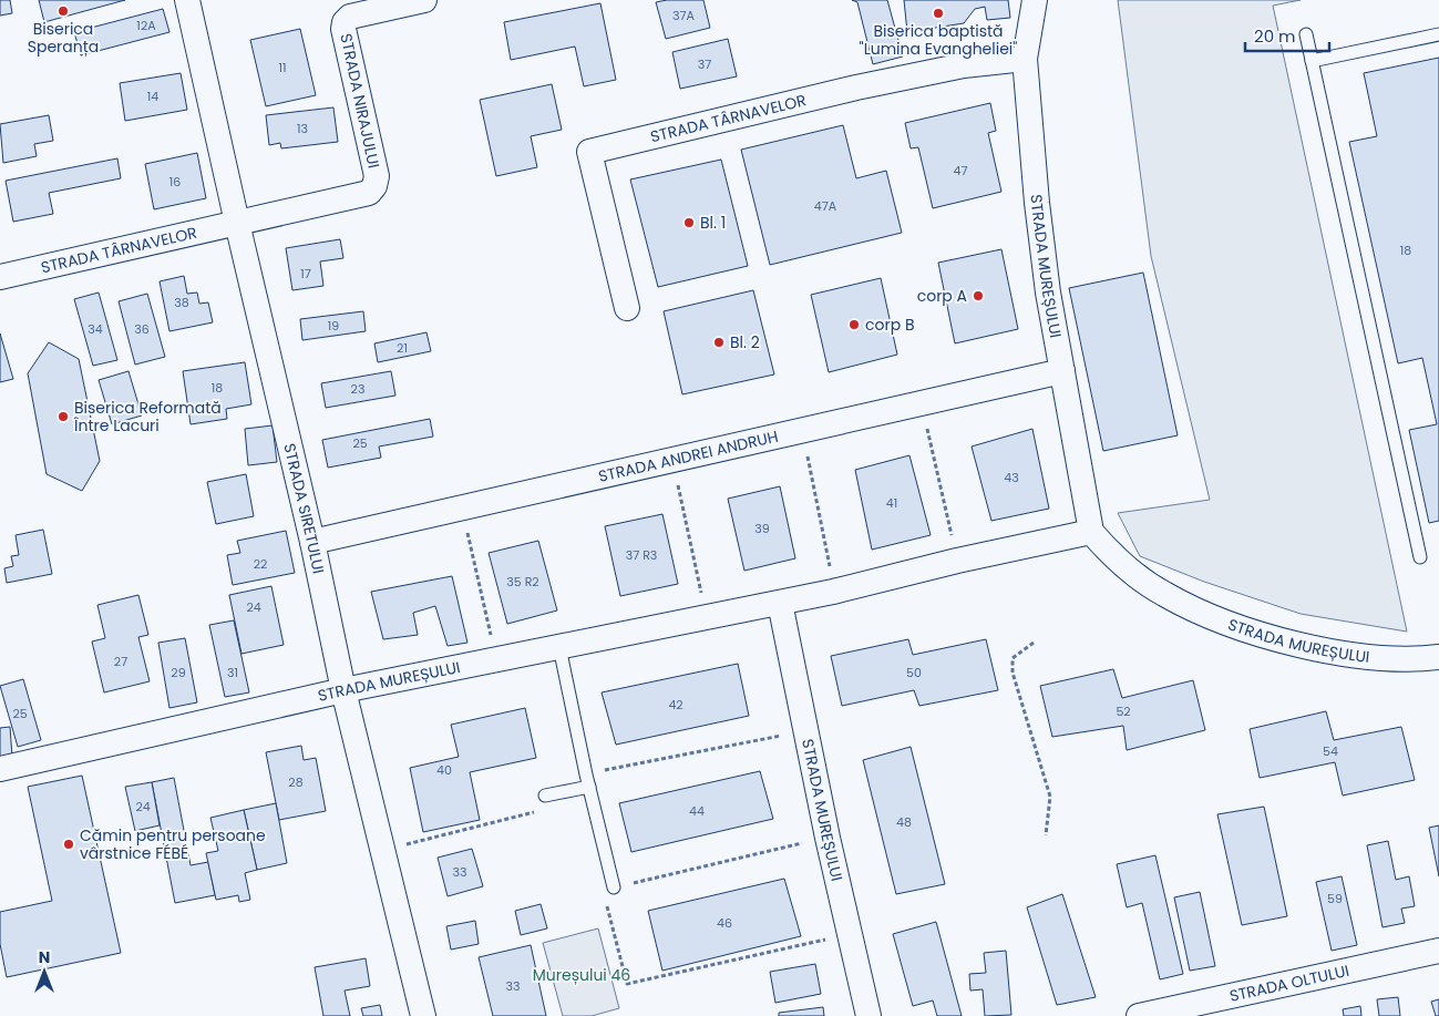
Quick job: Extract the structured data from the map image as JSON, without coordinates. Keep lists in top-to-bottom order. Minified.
{"streets":{"street":["STRADA NIRAJULUI","STRADA TÂRNAVELOR","STRADA MUREȘULUI","STRADA ANDREI ANDRUH","STRADA SIRETULUI","STRADA OLTULUI"]},"crossings":[["STRADA NIRAJULUI","STRADA TÂRNAVELOR"],["STRADA NIRAJULUI","STRADA SIRETULUI"],["STRADA TÂRNAVELOR","STRADA MUREȘULUI"],["STRADA TÂRNAVELOR","STRADA SIRETULUI"],["STRADA MUREȘULUI","STRADA ANDREI ANDRUH"],["STRADA MUREȘULUI","STRADA SIRETULUI"],["STRADA ANDREI ANDRUH","STRADA SIRETULUI"]],"parks":["Mureșului 46"],"places":["Biserica Speranța","Biserica baptistă \"Lumina Evangheliei\"","Bl. 1","corp A","corp B","Bl. 2","Biserica Reformată Între Lacuri","Cămin pentru persoane vârstnice FÉBÉ"],"house_numbers":["37A","12A","37","11","14","13","47","16","47A","18","17","38","19","34","36","21","18","23","25","43","41","39","37 R3","22","35 R2","24","27","29","31","50","42","52","25","54","40","28","24","44","48","33","59","46","33"],"scale_bar":"20 m","north":"top"}
